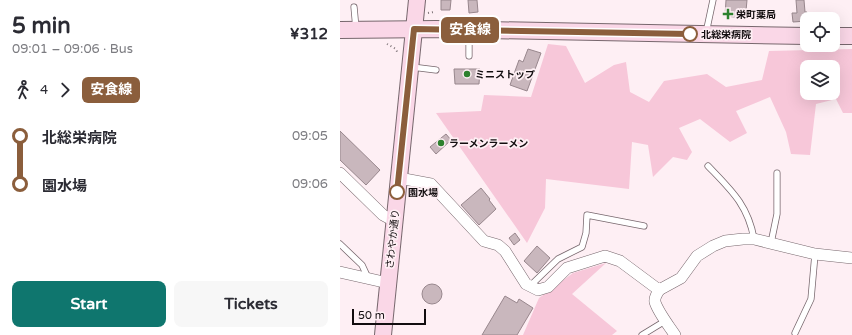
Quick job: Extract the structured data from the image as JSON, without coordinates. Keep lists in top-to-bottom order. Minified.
{"streets":{"street":["さわやか通り"]},"places":{"health":["栄町薬局"],"other":["北総栄病院","ミニストップ","ラーメンラーメン","園水場"]},"lines":["bus line 安食線"],"scale_bar":"50 m","page":{"heading":["5 min","09:01 – 09:06 · Bus","¥312"],"on_map":"安食線","legs":["4","安食線"],"list":[{"name":"北総栄病院","value":"09:05"},{"name":"園水場","value":"09:06"}],"buttons":["Start","Tickets"],"scale":"50 m"}}
